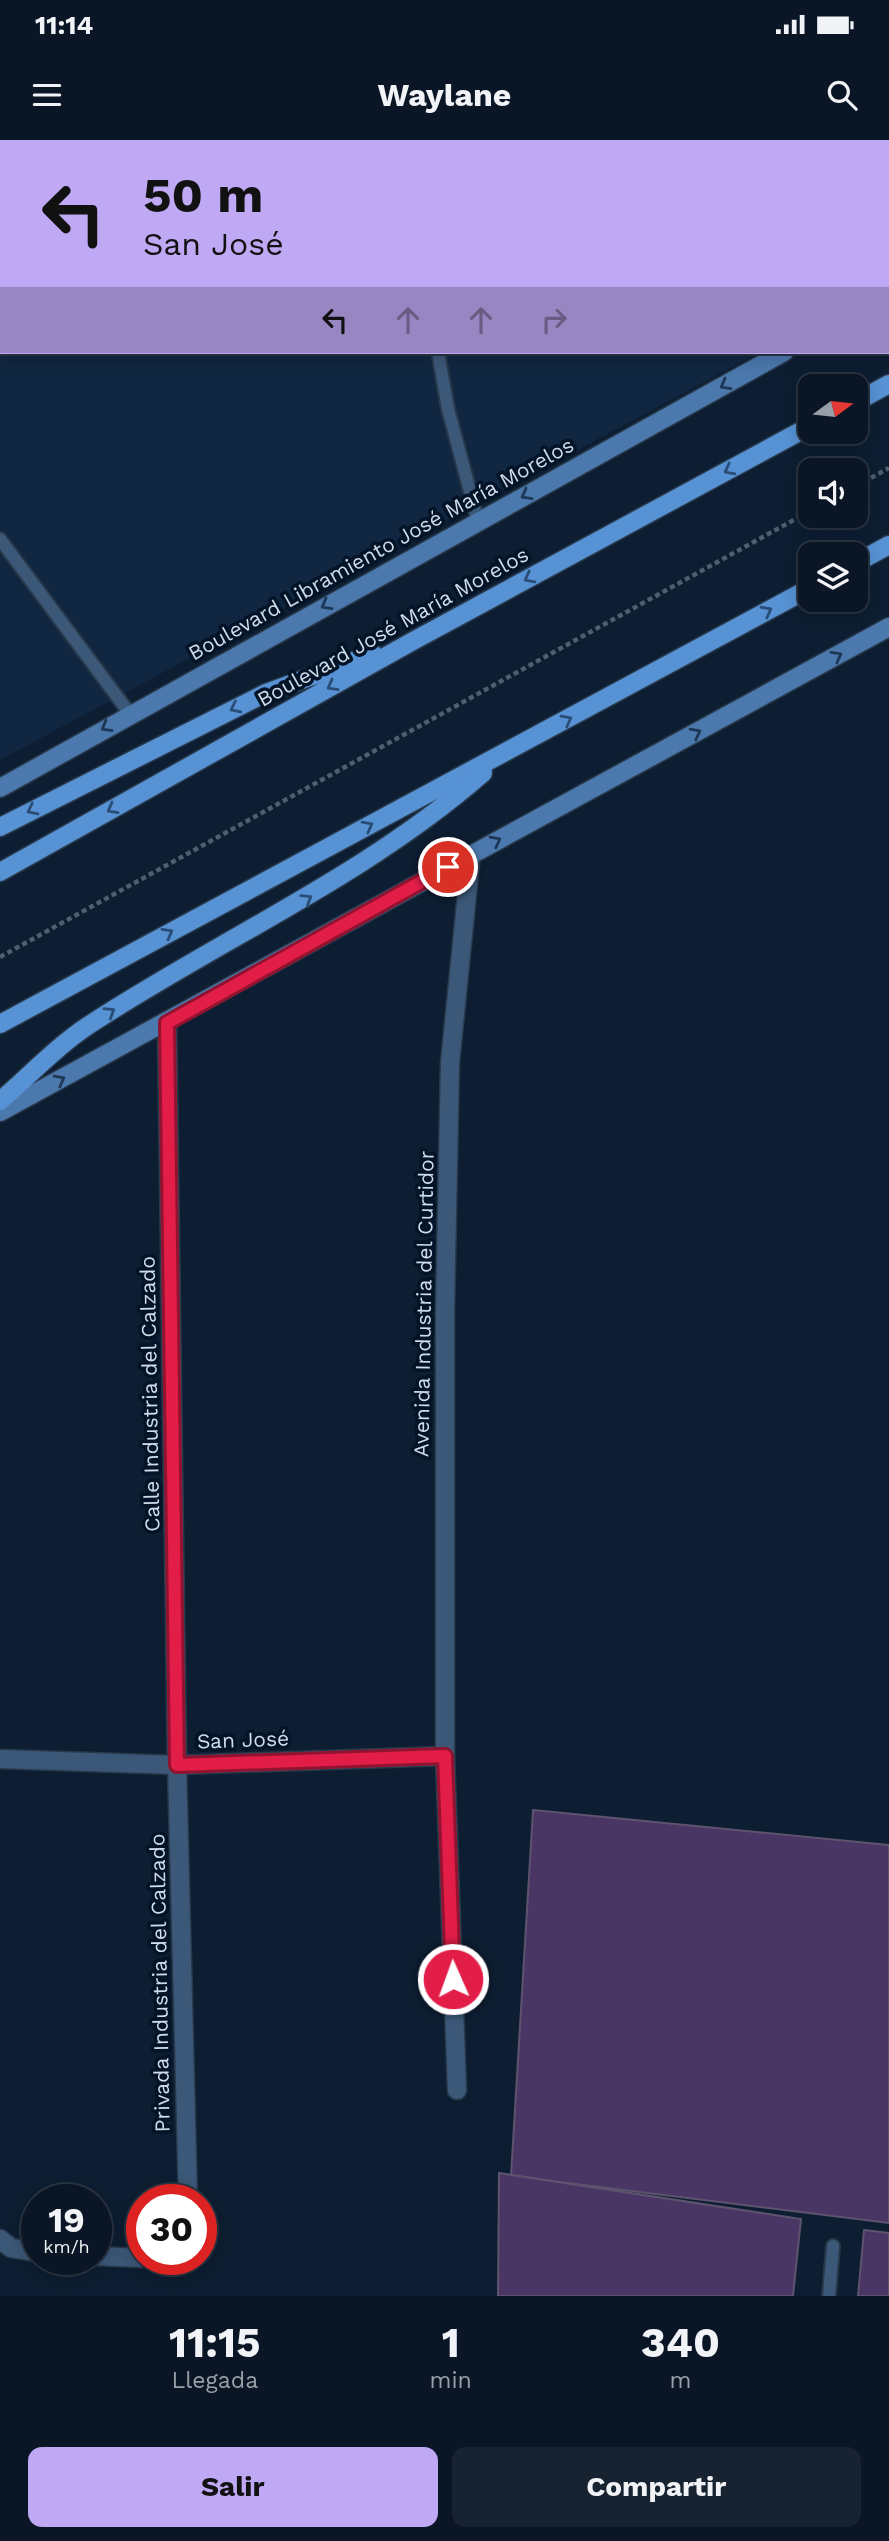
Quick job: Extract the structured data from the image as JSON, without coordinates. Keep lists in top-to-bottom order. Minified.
{"streets":{"main road":["Boulevard José María Morelos"],"street":["Boulevard Libramiento José María Morelos","Avenida Industria del Curtidor","Calle Industria del Calzado","San José","Privada Industria del Calzado"]},"crossings":[["Avenida Industria del Curtidor","San José"],["Calle Industria del Calzado","San José"],["Calle Industria del Calzado","Privada Industria del Calzado"],["San José","Privada Industria del Calzado"]],"one_way":["Boulevard Libramiento José María Morelos"],"north":"right","page":{"status":"11:14","header":"Waylane","turn":["50 m","San José"],"speed":"19 km/h","limit":"30","eta":["11:15","Llegada","1","min","340","m"],"buttons":["Salir","Compartir"]}}
